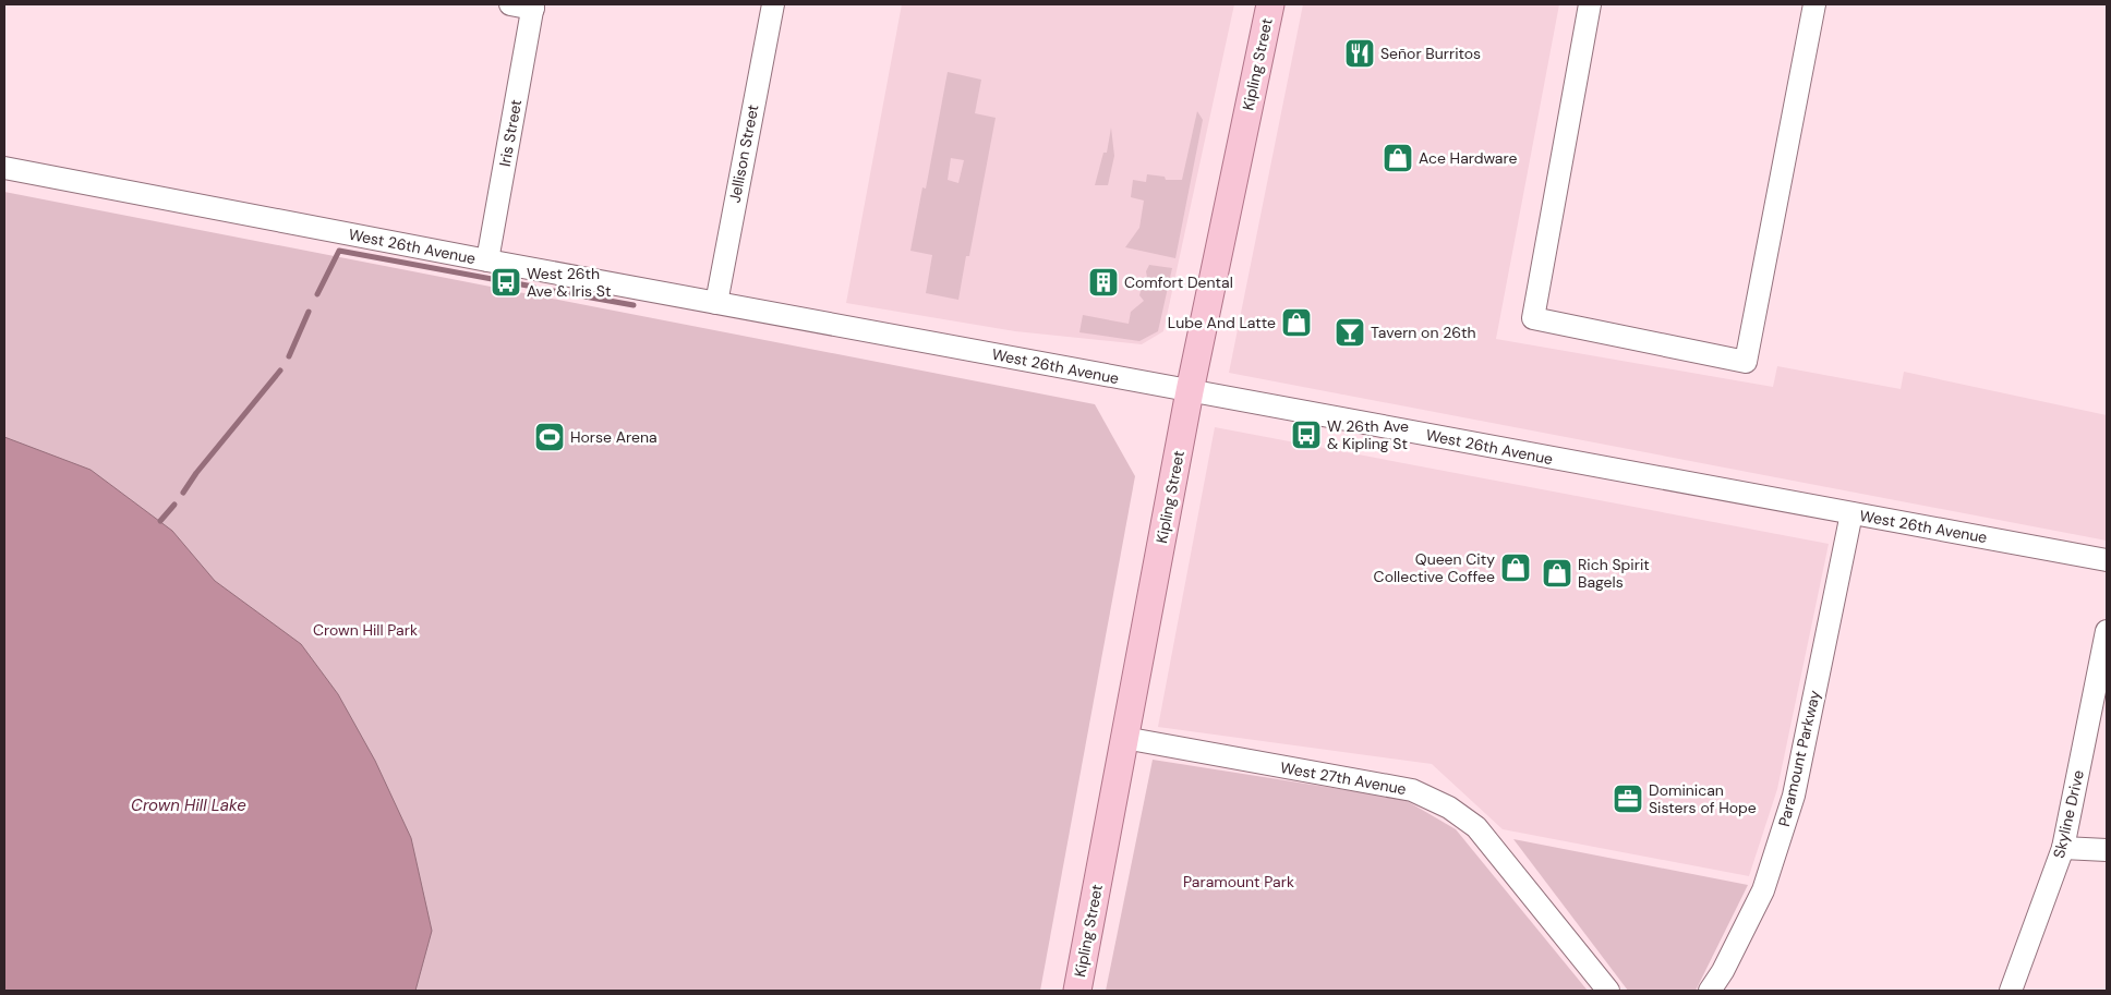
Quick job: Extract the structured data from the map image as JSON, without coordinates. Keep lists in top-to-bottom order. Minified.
{"streets":{"main road":["Kipling Street"],"street":["Iris Street","Jellison Street","West 26th Avenue","Paramount Parkway","West 27th Avenue","Skyline Drive"]},"crossings":[["Kipling Street","West 26th Avenue"],["Kipling Street","West 27th Avenue"],["Iris Street","West 26th Avenue"],["Jellison Street","West 26th Avenue"],["West 26th Avenue","Paramount Parkway"]],"water":["Crown Hill Lake"],"parks":["Crown Hill Park","Paramount Park"],"places":{"restaurant":["Señor Burritos"],"shop":["Ace Hardware","Lube And Latte","Queen City Collective Coffee","Rich Spirit Bagels"],"bus stop":["West 26th Ave & Iris St","W 26th Ave & Kipling St"],"building":["Comfort Dental"],"bar":["Tavern on 26th"],"sports":["Horse Arena"],"office":["Dominican Sisters of Hope"]}}
